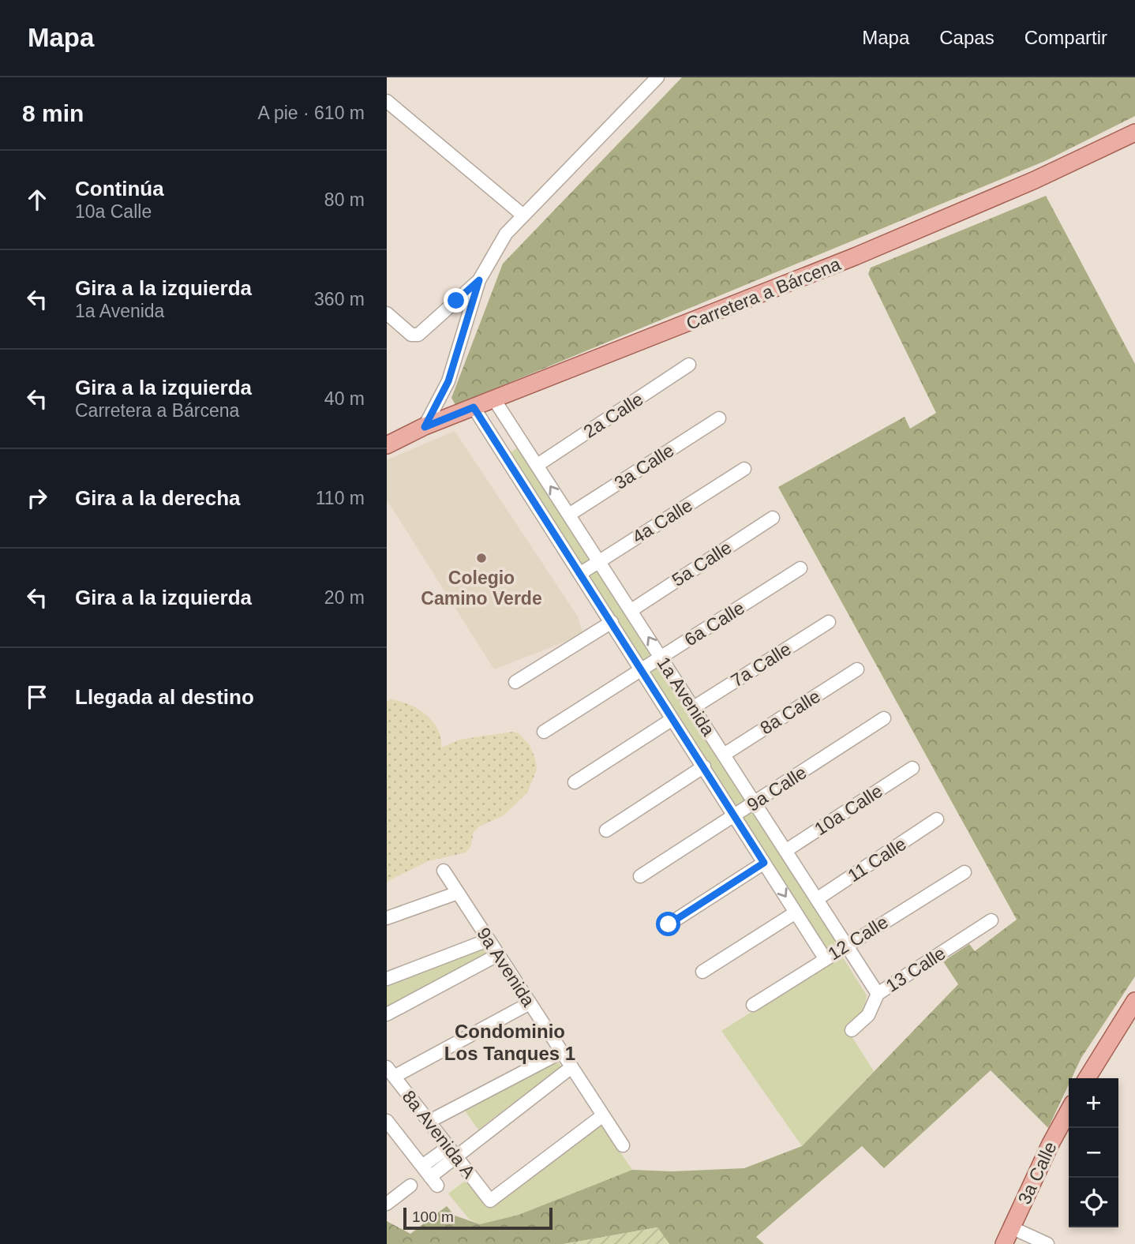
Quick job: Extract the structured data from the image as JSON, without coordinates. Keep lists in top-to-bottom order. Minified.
{"streets":{"main road":["Carretera a Bárcena","3a Calle"],"street":["2a Calle","4a Calle","5a Calle","6a Calle","7a Calle","1a Avenida","8a Calle","9a Calle","10a Calle","11 Calle","12 Calle","9a Avenida","13 Calle","8a Avenida A"]},"crossings":[["Carretera a Bárcena","1a Avenida"],["2a Calle","1a Avenida"],["3a Calle","1a Avenida"],["4a Calle","1a Avenida"],["5a Calle","1a Avenida"],["6a Calle","1a Avenida"],["7a Calle","1a Avenida"],["1a Avenida","8a Calle"],["1a Avenida","9a Calle"],["1a Avenida","10a Calle"],["1a Avenida","11 Calle"],["1a Avenida","12 Calle"],["1a Avenida","13 Calle"],["9a Avenida","8a Avenida A"]],"districts":["Condominio Los Tanques 1"],"places":["Colegio Camino Verde"],"scale_bar":"100 m","page":{"header":"Mapa","nav":["Mapa","Capas","Compartir"],"heading":["8 min","A pie · 610 m"],"list":[["Continúa","10a Calle","80 m"],["Gira a la izquierda","1a Avenida","360 m"],["Gira a la izquierda","Carretera a Bárcena","40 m"],["Gira a la derecha","110 m"],["Gira a la izquierda","20 m"],"Llegada al destino"],"map_buttons":["+","−"],"scale":"100 m"}}
